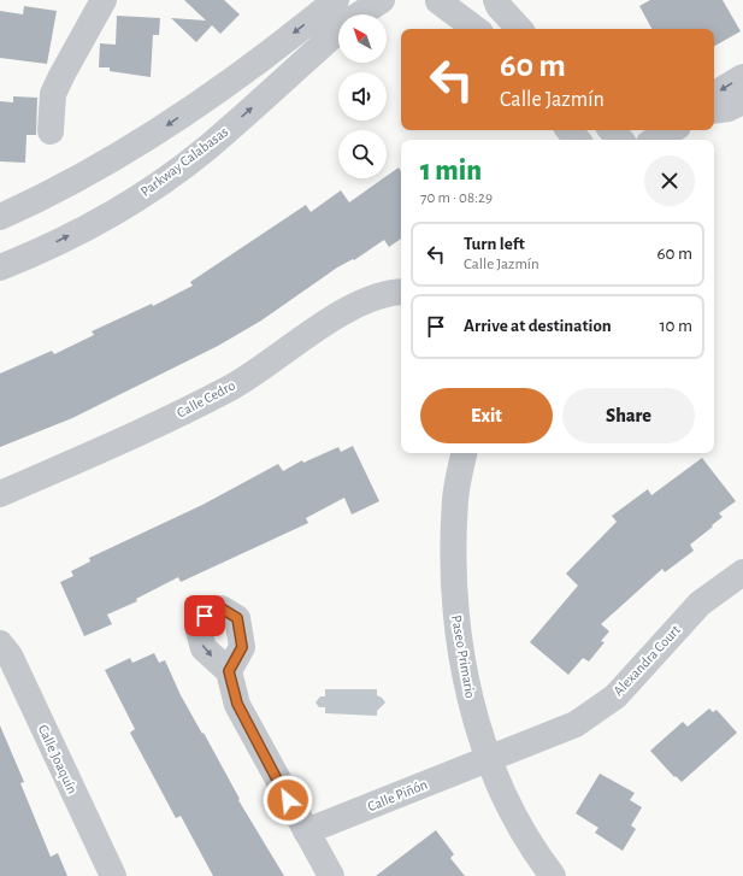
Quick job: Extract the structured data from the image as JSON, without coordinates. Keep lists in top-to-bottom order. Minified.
{"streets":{"street":["Parkway Calabasas","Calle Cedro","Paseo Primario","Alexandra Court","Calle Joaquín","Calle Piñón"]},"crossings":[["Paseo Primario","Alexandra Court"],["Paseo Primario","Calle Piñón"],["Alexandra Court","Calle Piñón"]],"north":"top left","page":{"turn":["60 m","Calle Jazmín"],"heading":["1 min","70 m · 08:29"],"list":[{"name":"Turn left","note":"Calle Jazmín","value":"60 m"},{"name":"Arrive at destination","value":"10 m"}],"buttons":["Exit","Share"]}}
